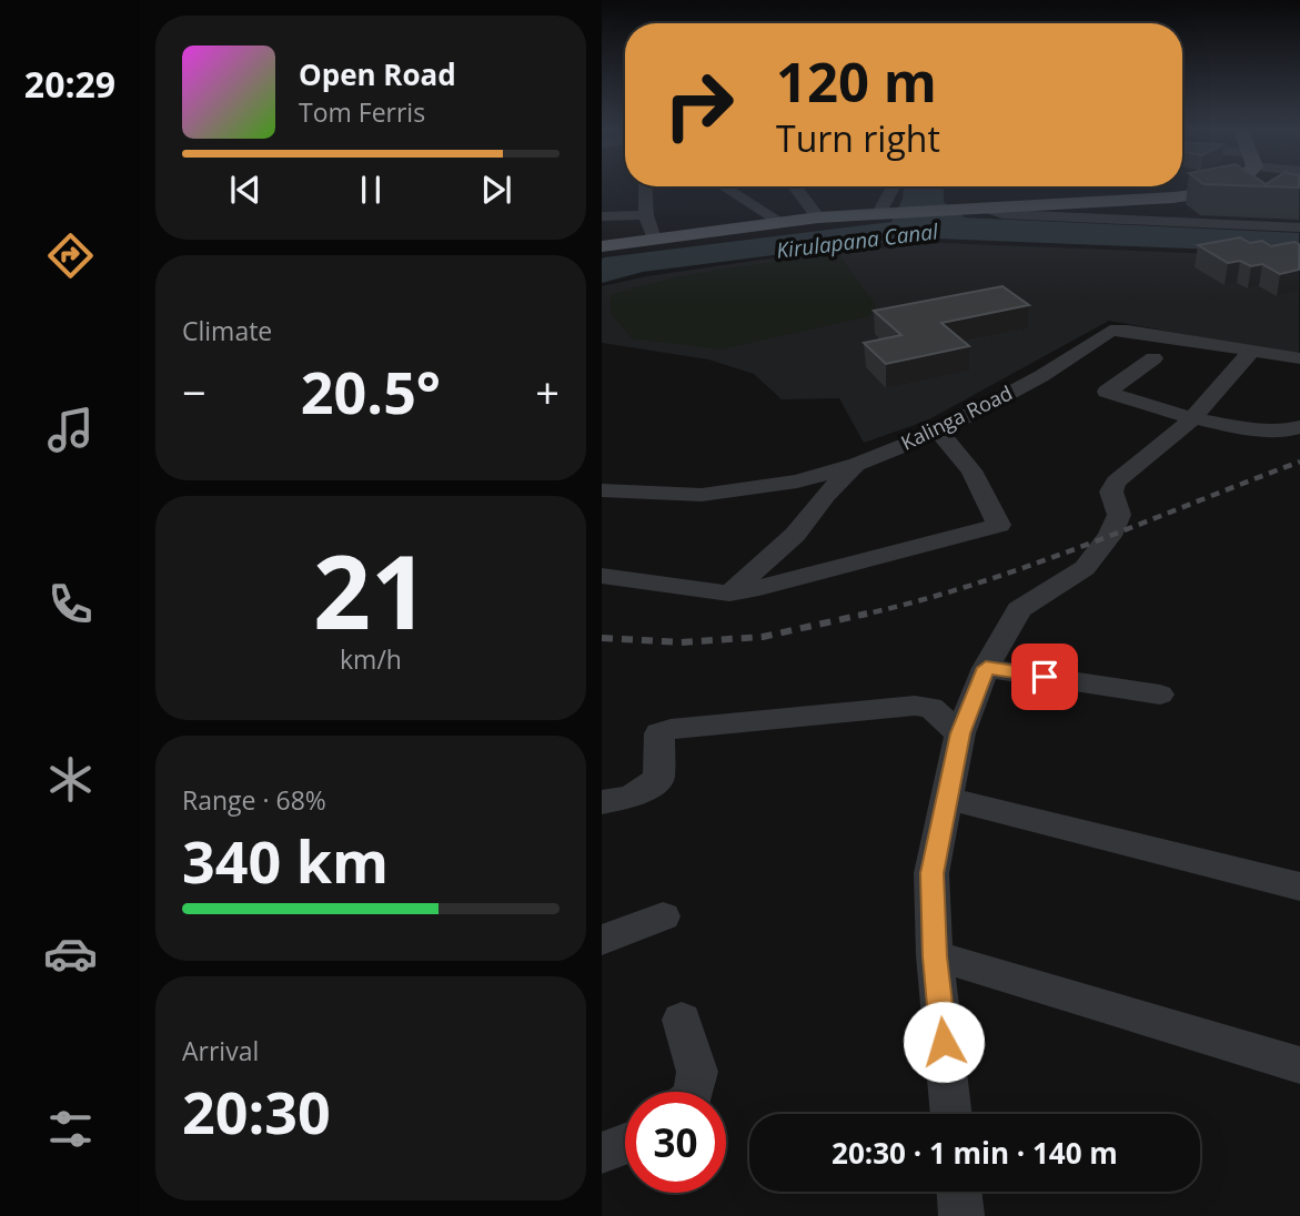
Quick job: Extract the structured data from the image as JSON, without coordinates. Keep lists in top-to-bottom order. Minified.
{"streets":{"street":["Kalinga Road"]},"water":["Kirulapana Canal"],"page":{"tabs":"20:29","turn":["120 m","Turn right"],"song":["Open Road","Tom Ferris"],"tile":["Climate",["21","km/h"],["Range · 68%","340 km"],["Arrival","20:30"]],"heat":["−","20.5°","+"],"limit":"30","trip":"20:30 · 1 min · 140 m"}}
